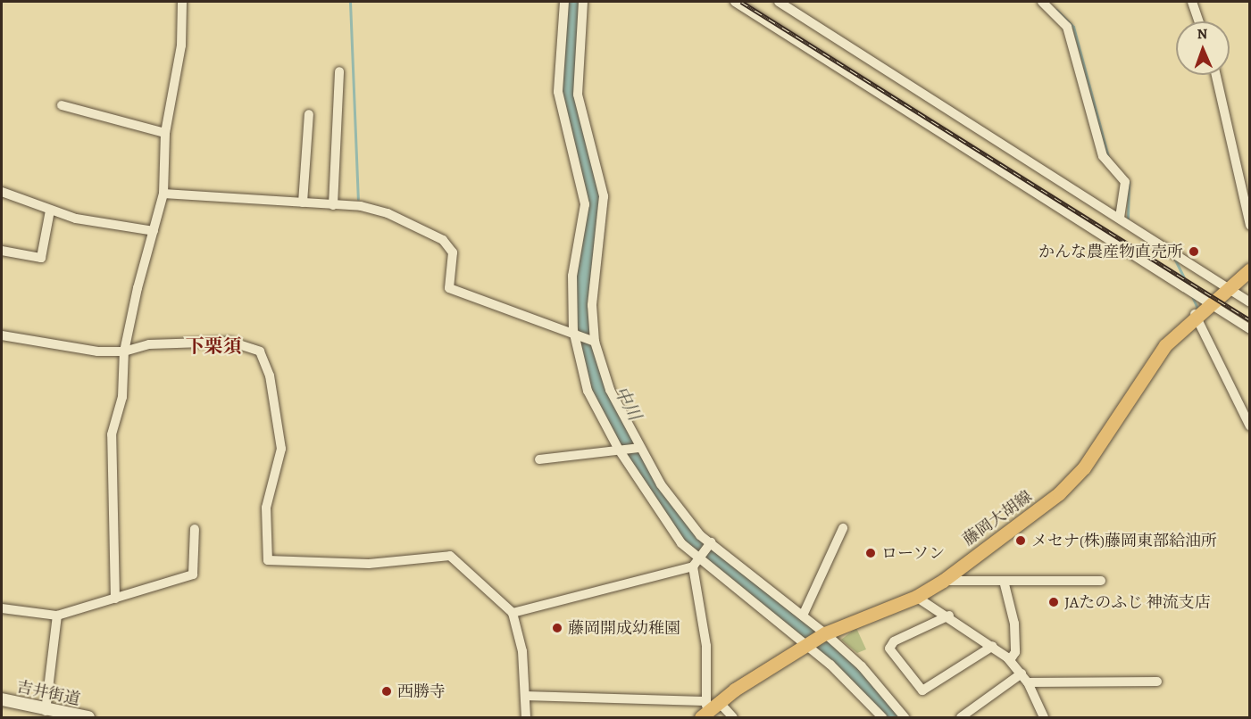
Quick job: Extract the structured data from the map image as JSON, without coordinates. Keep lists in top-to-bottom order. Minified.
{"streets":{"main road":["藤岡大胡線","吉井街道"]},"districts":["下栗須"],"water":["中川"],"places":["かんな農産物直売所","メセナ(株)藤岡東部給油所","ローソン","JAたのふじ 神流支店","藤岡開成幼稚園","西勝寺"],"north":"top"}
